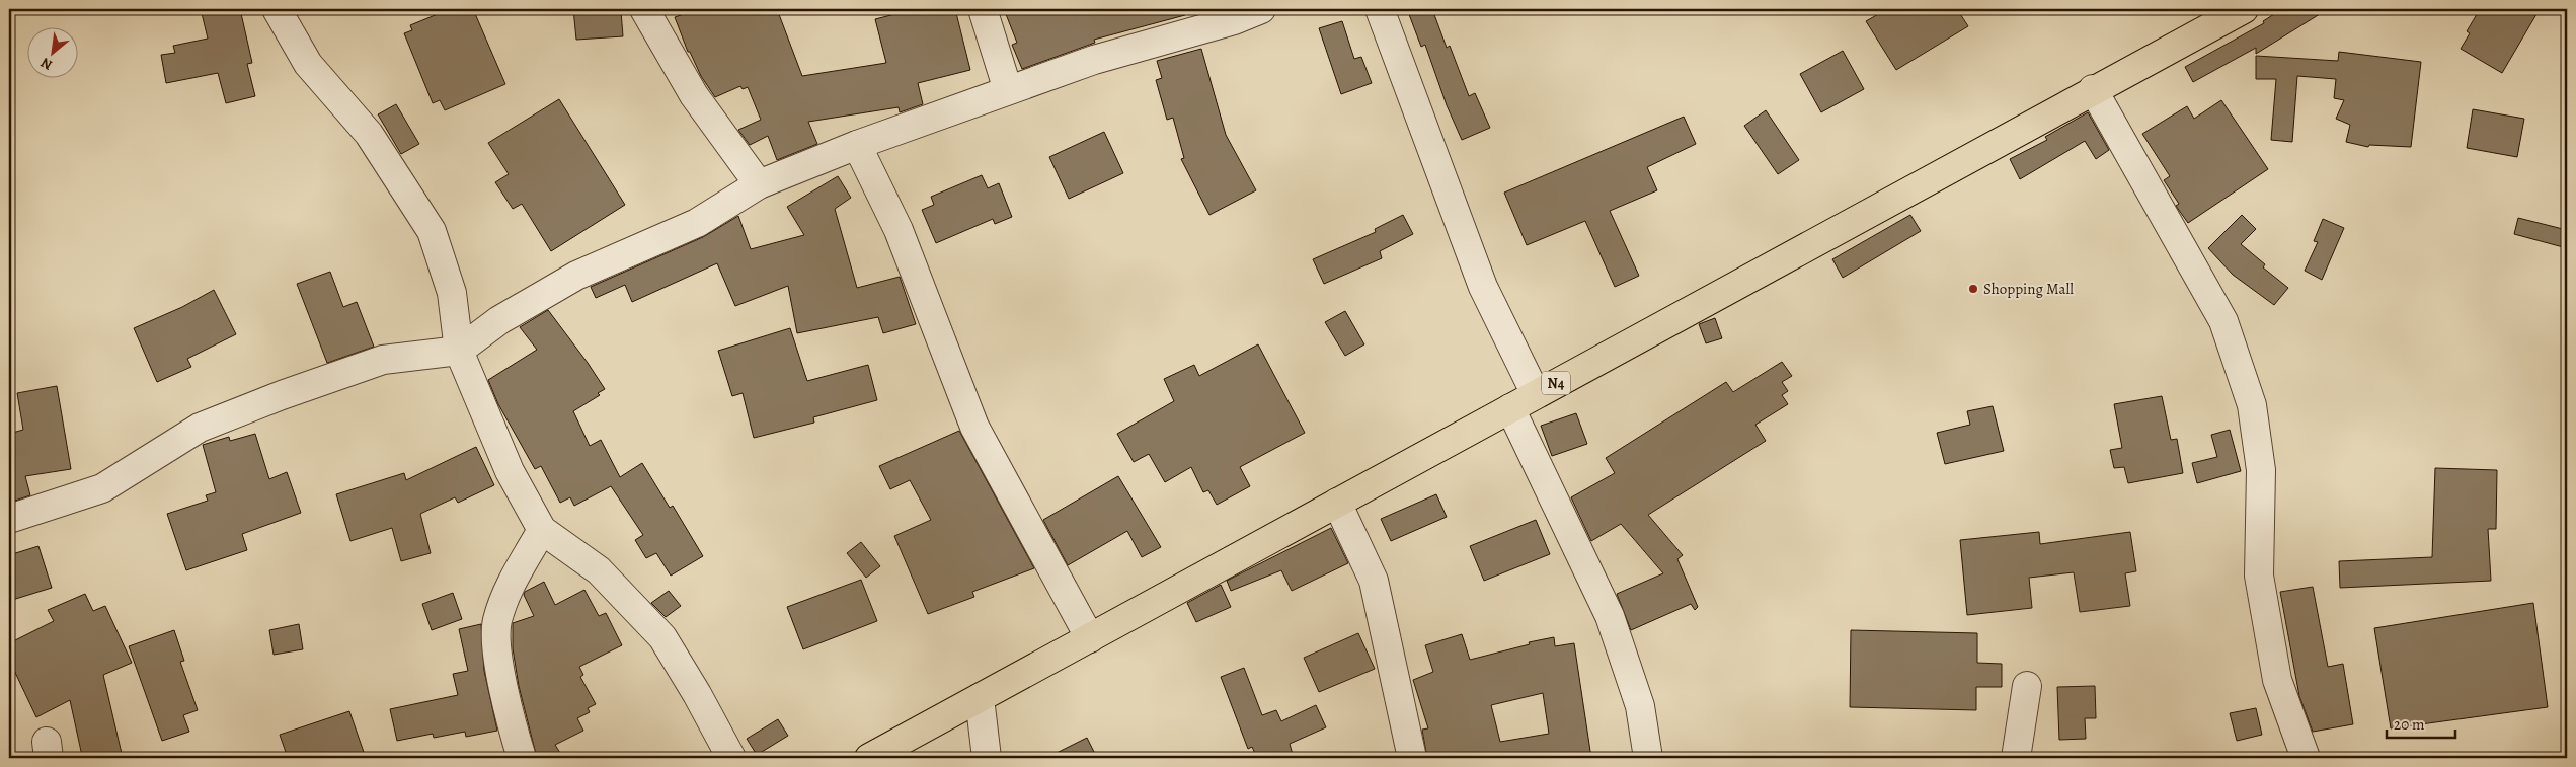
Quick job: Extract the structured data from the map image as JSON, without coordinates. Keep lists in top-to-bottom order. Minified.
{"streets":{"highway":["N4"]},"places":["Shopping Mall"],"scale_bar":"20 m","north":"bottom left"}
